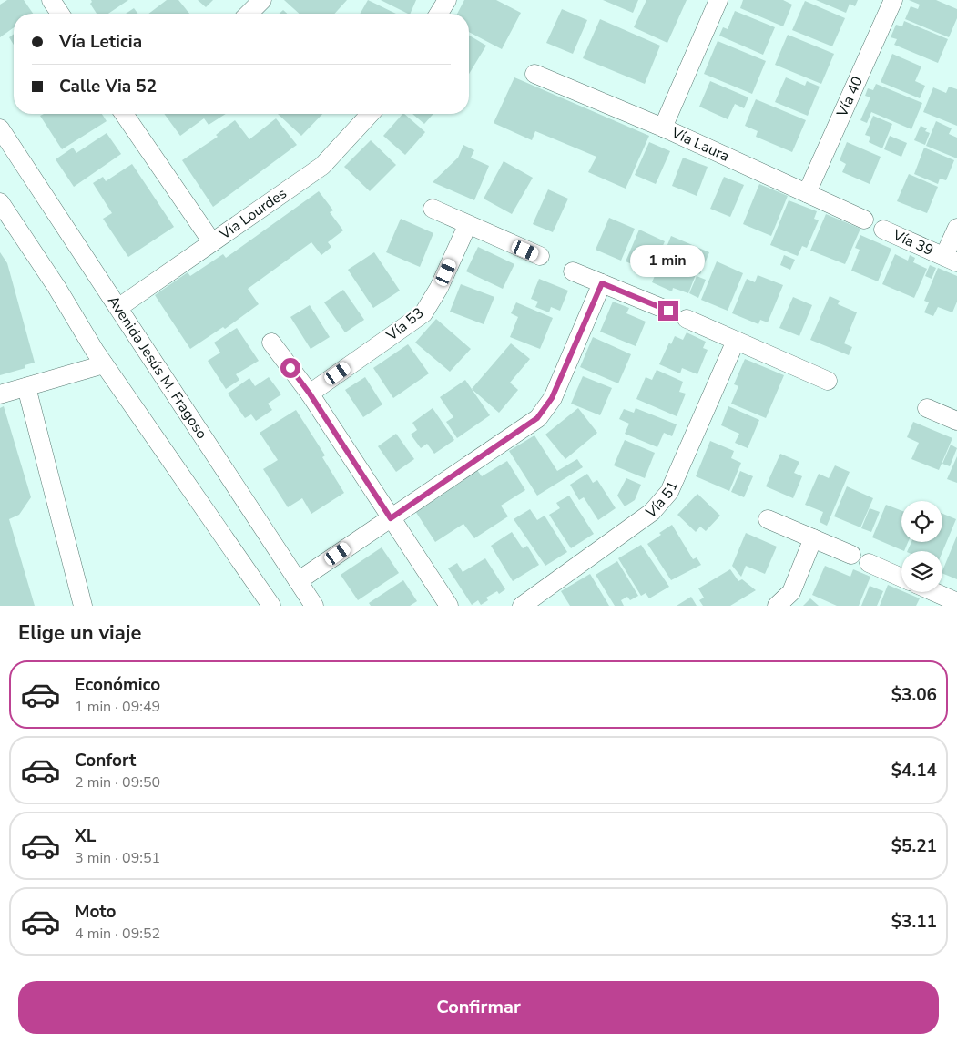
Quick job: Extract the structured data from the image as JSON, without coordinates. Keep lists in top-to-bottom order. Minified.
{"streets":{"street":["Vía 40","Vía Laura","Vía Lourdes","Vía 39","Vía 53","Avenida Jesús M. Fragoso","Vía 51"]},"crossings":[["Vía 40","Vía Laura"],["Vía Lourdes","Avenida Jesús M. Fragoso"]],"page":{"banner":["Vía Leticia","Calle Via 52"],"bubble":"1 min","heading":"Elige un viaje","list":[{"name":"Económico","note":"1 min · 09:49","value":"$3.06"},{"name":"Confort","note":"2 min · 09:50","value":"$4.14"},{"name":"XL","note":"3 min · 09:51","value":"$5.21"},{"name":"Moto","note":"4 min · 09:52","value":"$3.11"}],"buttons":"Confirmar"}}
